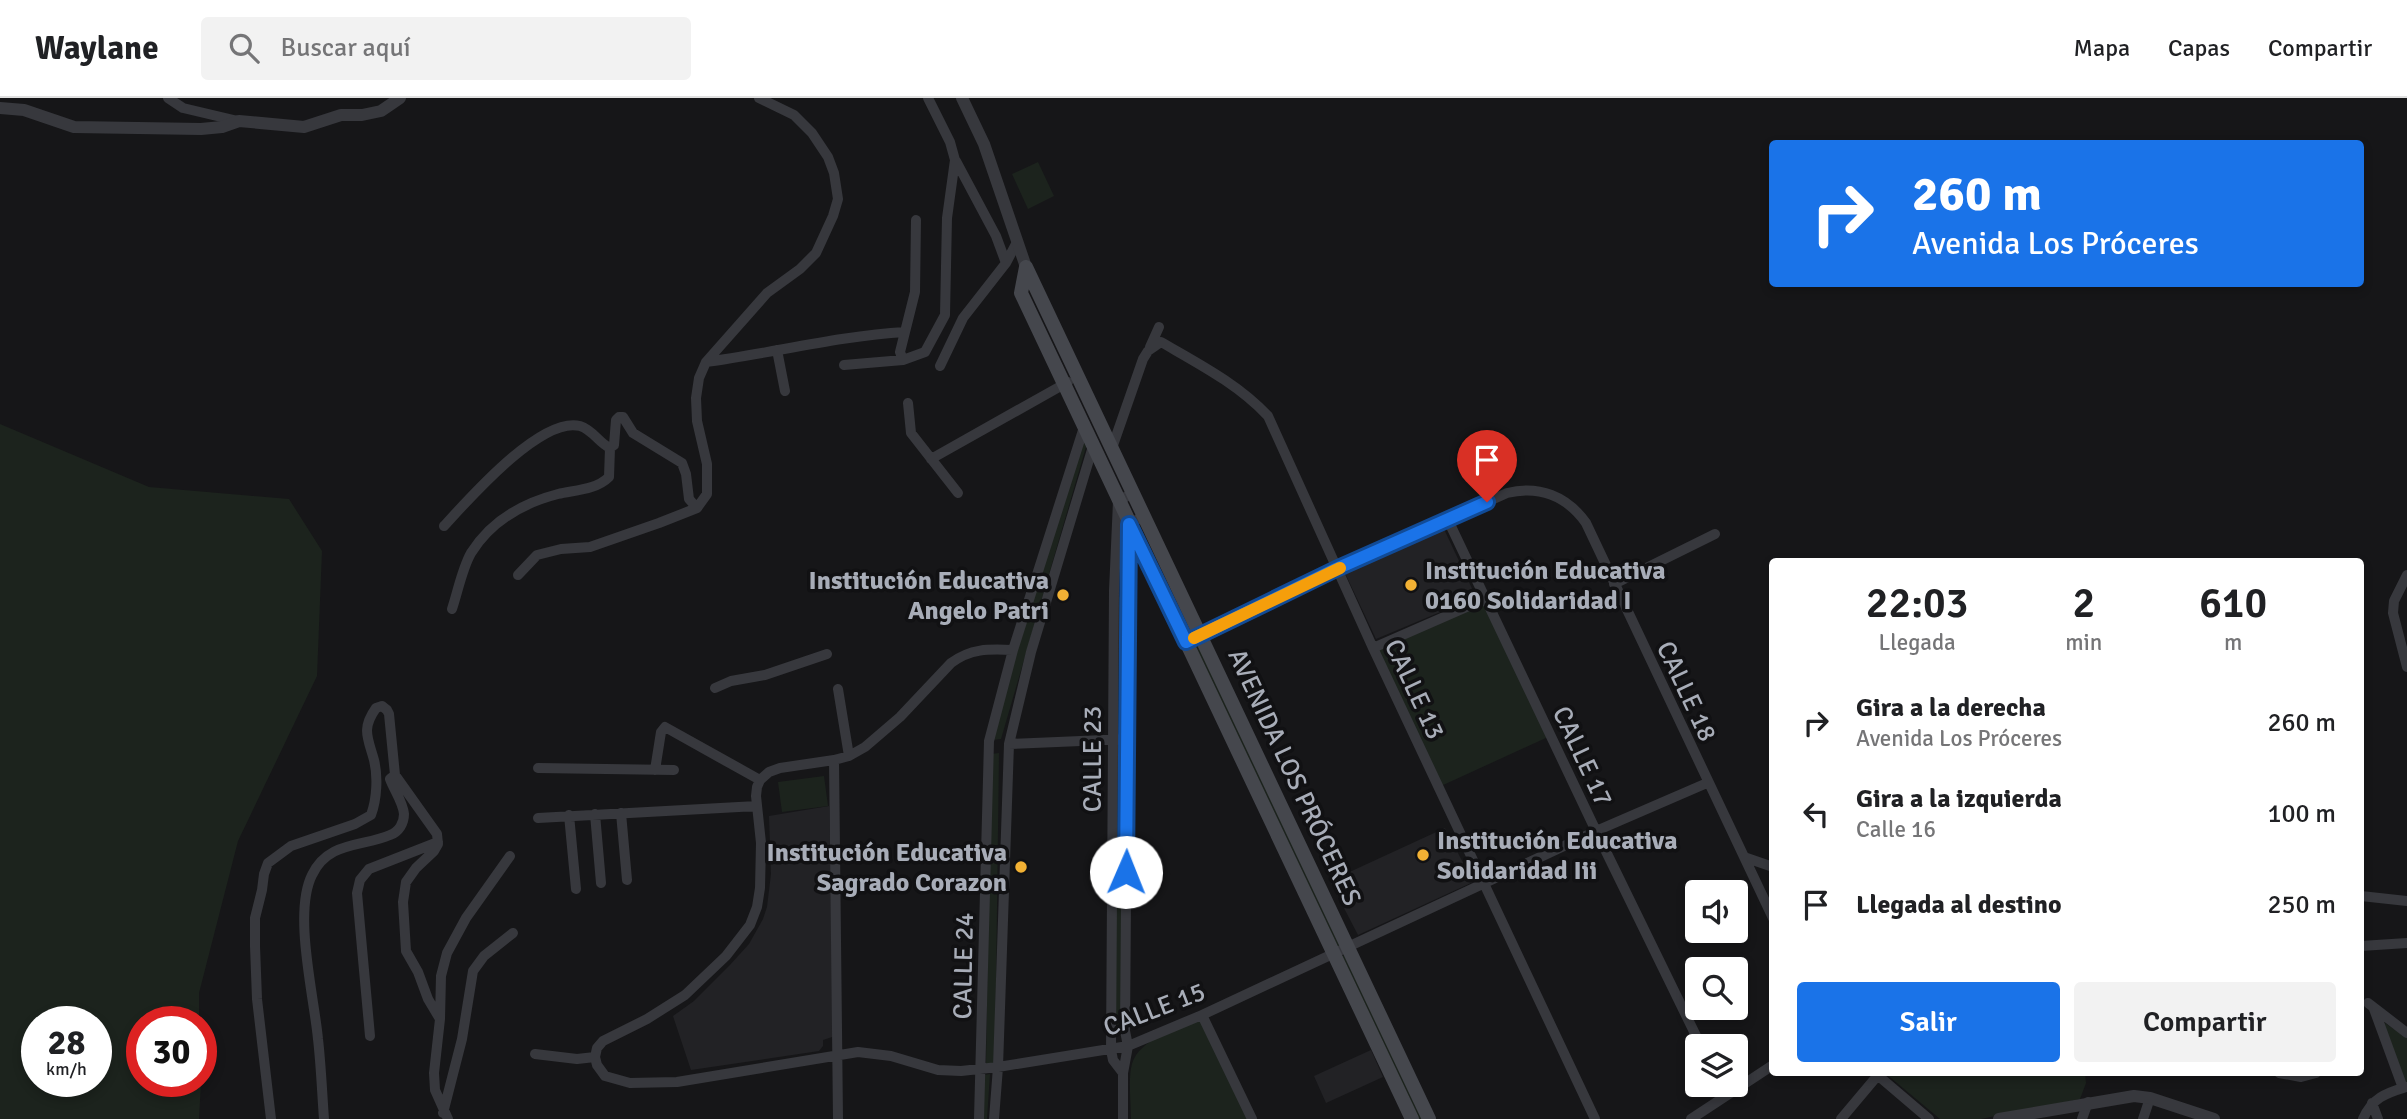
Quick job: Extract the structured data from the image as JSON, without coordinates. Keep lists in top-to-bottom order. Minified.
{"streets":{"main road":["AVENIDA LOS PRÓCERES"],"street":["CALLE 13","CALLE 18","CALLE 17","CALLE 23","CALLE 24","CALLE 15"]},"crossings":[["CALLE 13","CALLE 15"],["CALLE 18","CALLE 17"],["CALLE 18","CALLE 15"],["CALLE 17","CALLE 15"],["CALLE 23","AVENIDA LOS PRÓCERES"],["CALLE 23","CALLE 15"],["AVENIDA LOS PRÓCERES","CALLE 24"],["AVENIDA LOS PRÓCERES","CALLE 15"],["CALLE 24","CALLE 15"]],"places":["Institución Educativa 0160 Solidaridad I","Institución Educativa Angelo Patri","Institución Educativa Solidaridad Iii","Institución Educativa Sagrado Corazon"],"page":{"header":"Waylane","search":"Buscar aquí","nav":["Mapa","Capas","Compartir"],"turn":["260 m","Avenida Los Próceres"],"eta":["22:03","Llegada","2","min","610","m"],"list":[{"name":"Gira a la derecha","note":"Avenida Los Próceres","value":"260 m"},{"name":"Gira a la izquierda","note":"Calle 16","value":"100 m"},{"name":"Llegada al destino","value":"250 m"}],"buttons":["Salir","Compartir"],"speed":"28 km/h","limit":"30"}}
